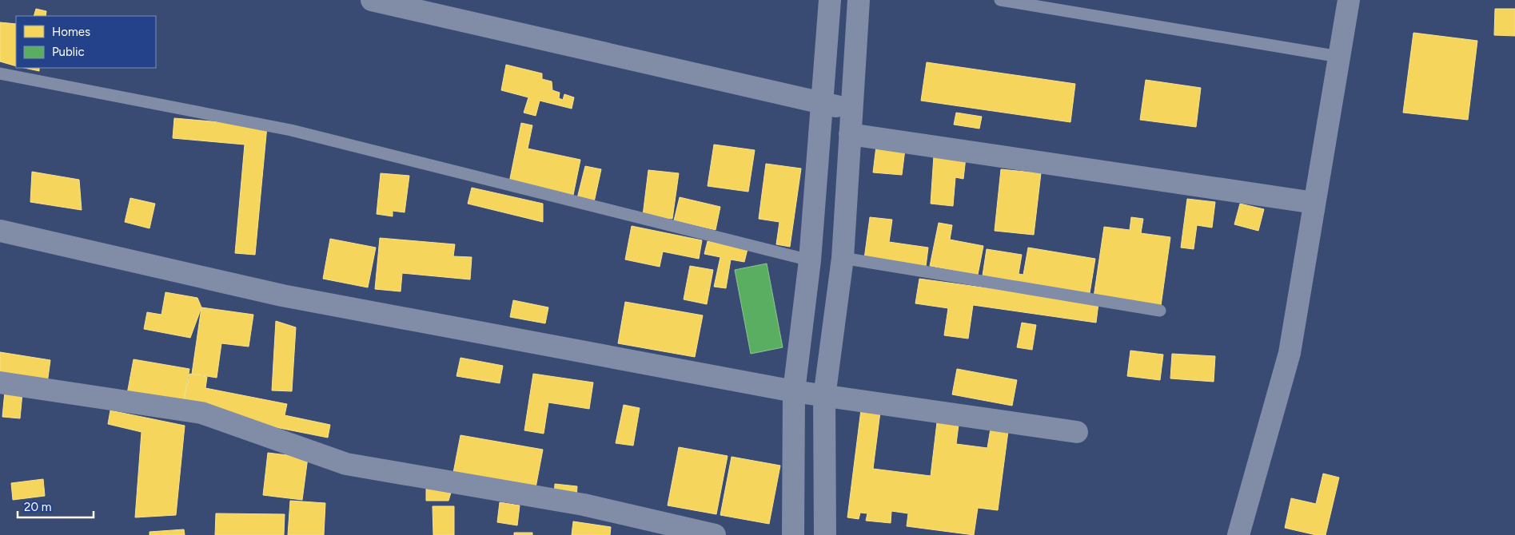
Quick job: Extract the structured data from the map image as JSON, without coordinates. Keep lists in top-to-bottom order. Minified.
{"legend":["Homes","Public"],"scale_bar":"20 m"}
